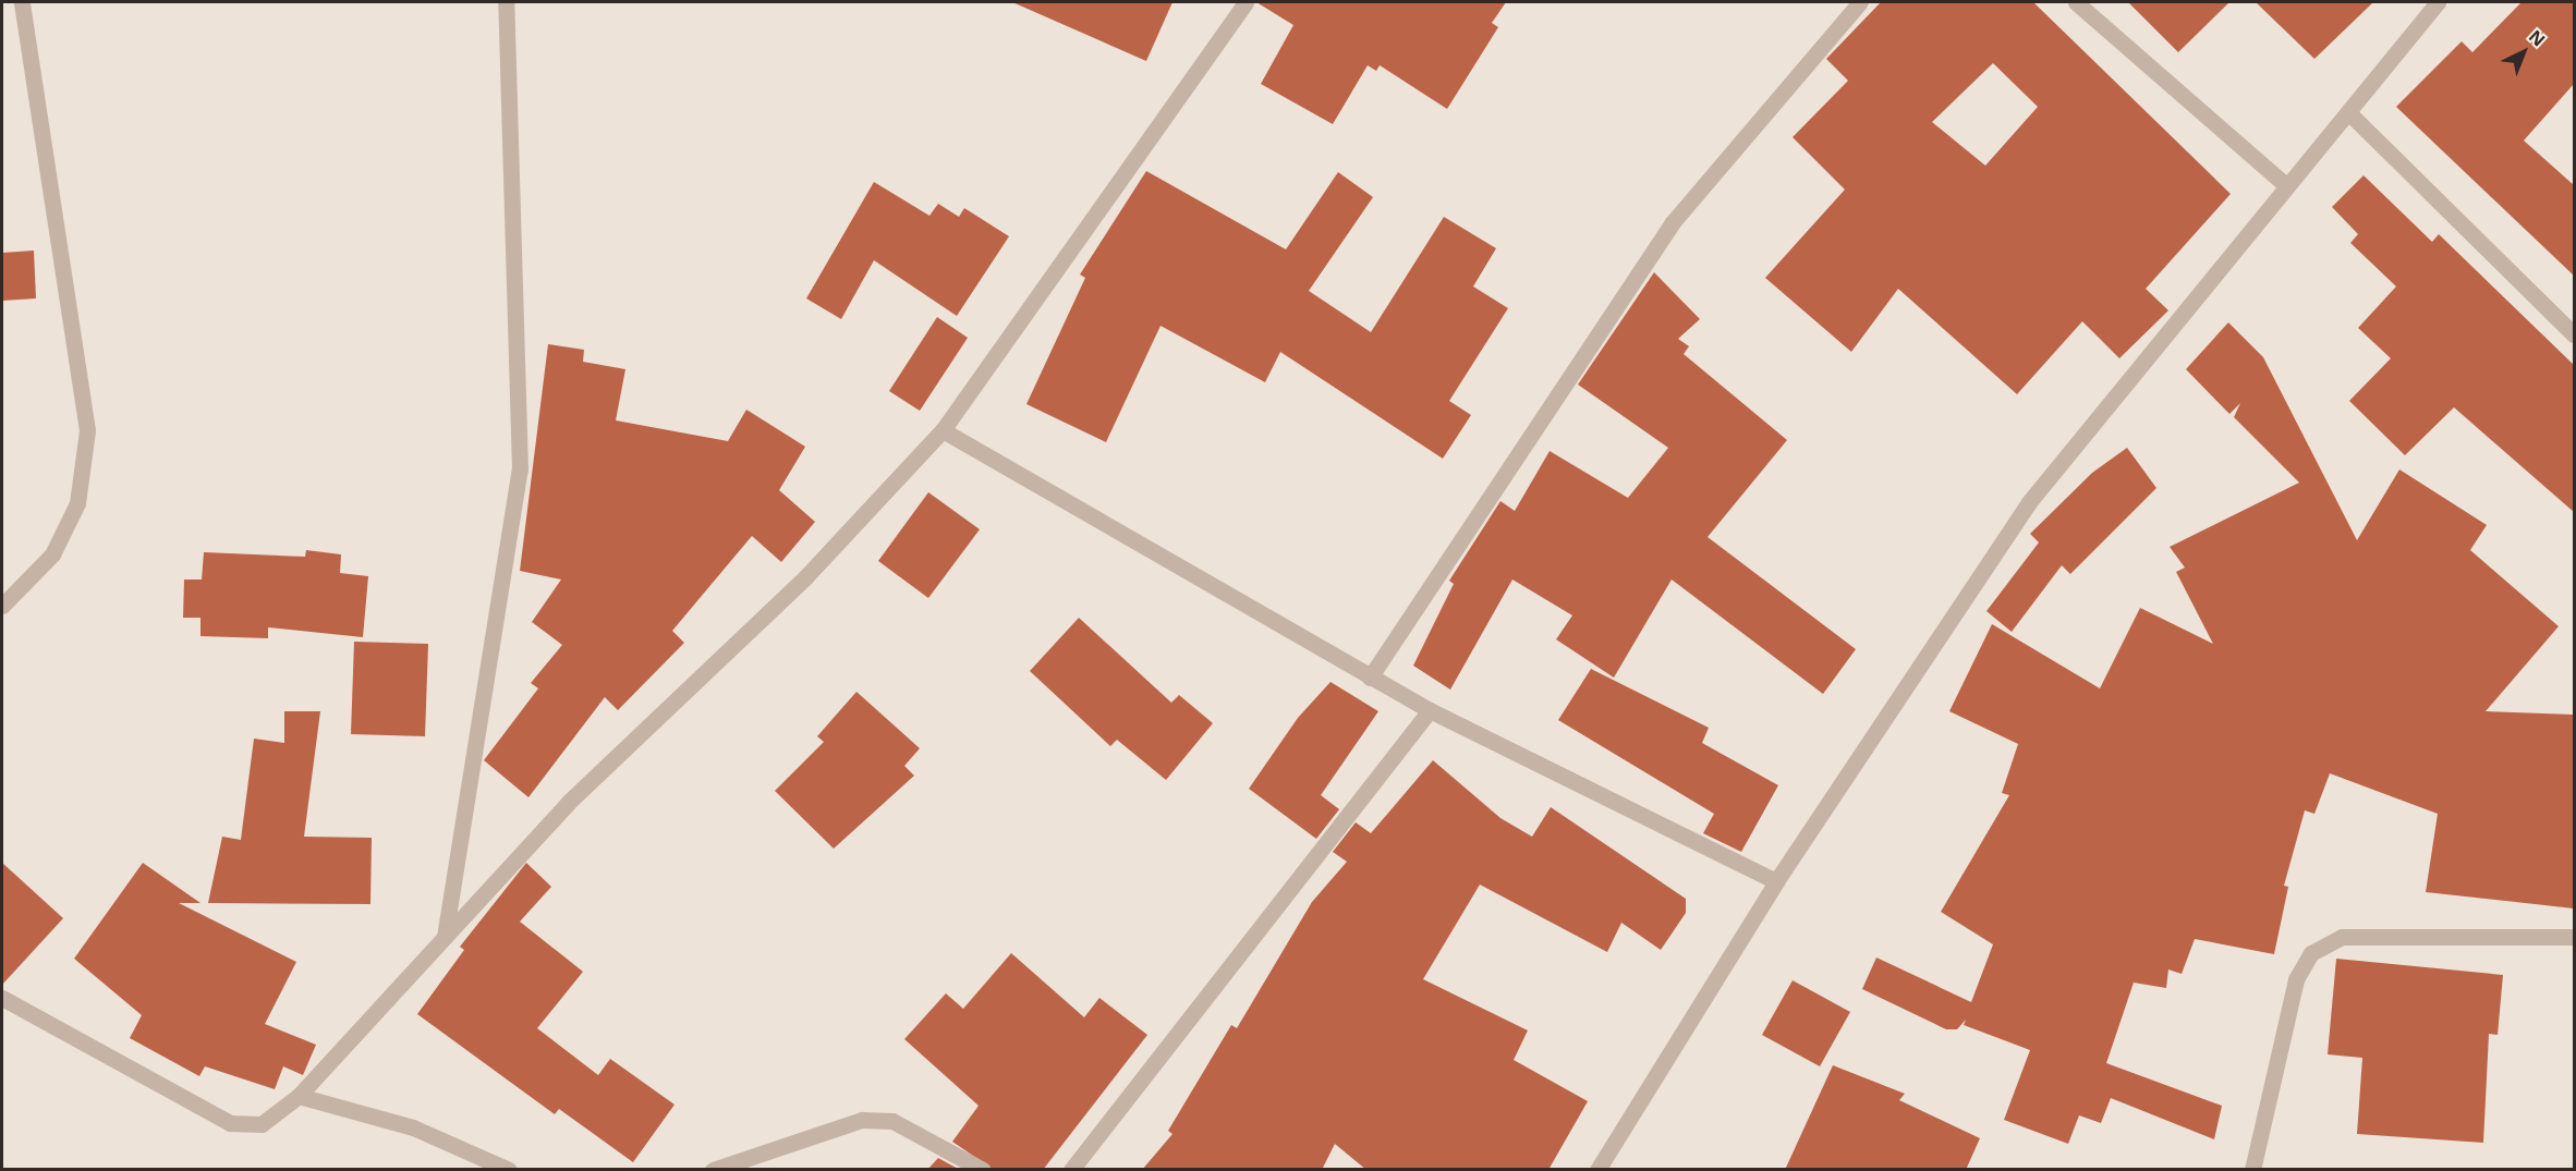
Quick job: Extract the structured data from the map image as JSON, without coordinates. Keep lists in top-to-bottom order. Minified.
{"north":"top right"}
